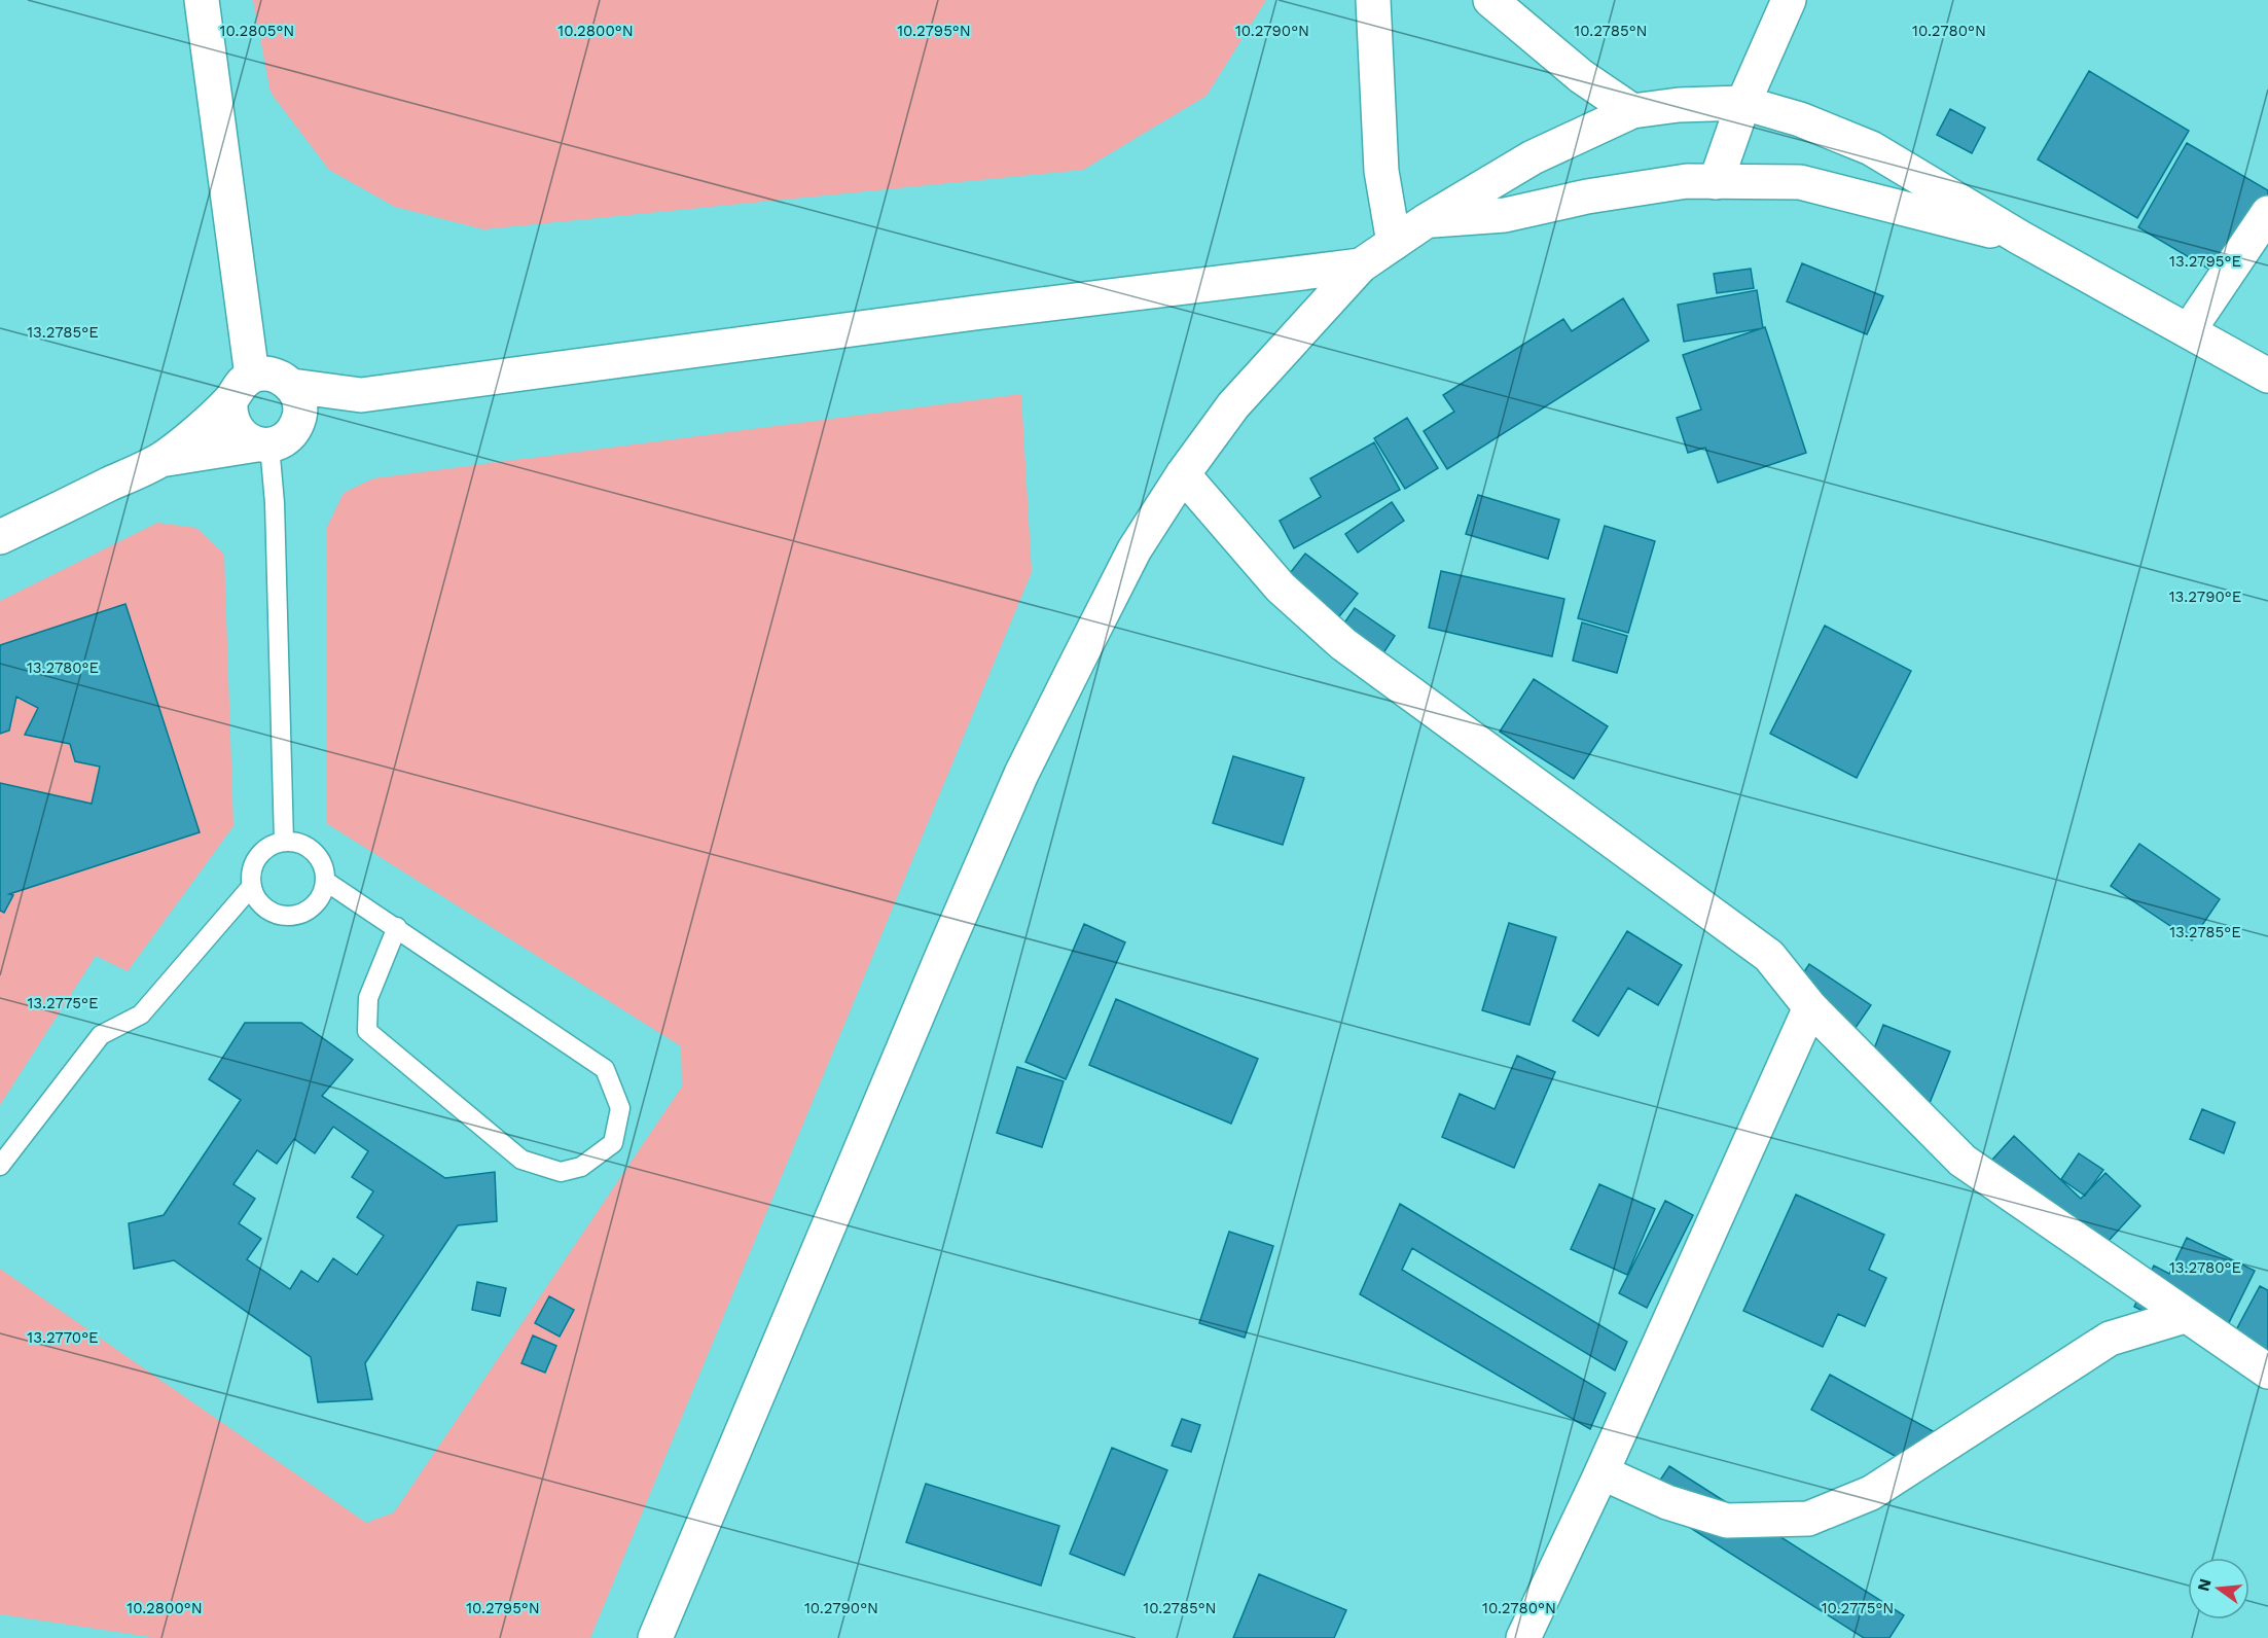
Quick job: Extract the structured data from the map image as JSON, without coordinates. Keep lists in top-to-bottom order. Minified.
{"north":"left","coordinates":["10.2805°N","10.2800°N","10.2795°N","10.2790°N","10.2785°N","10.2780°N","13.2795°E","13.2785°E","13.2790°E","13.2780°E","13.2775°E","13.2770°E","10.2775°N"]}
